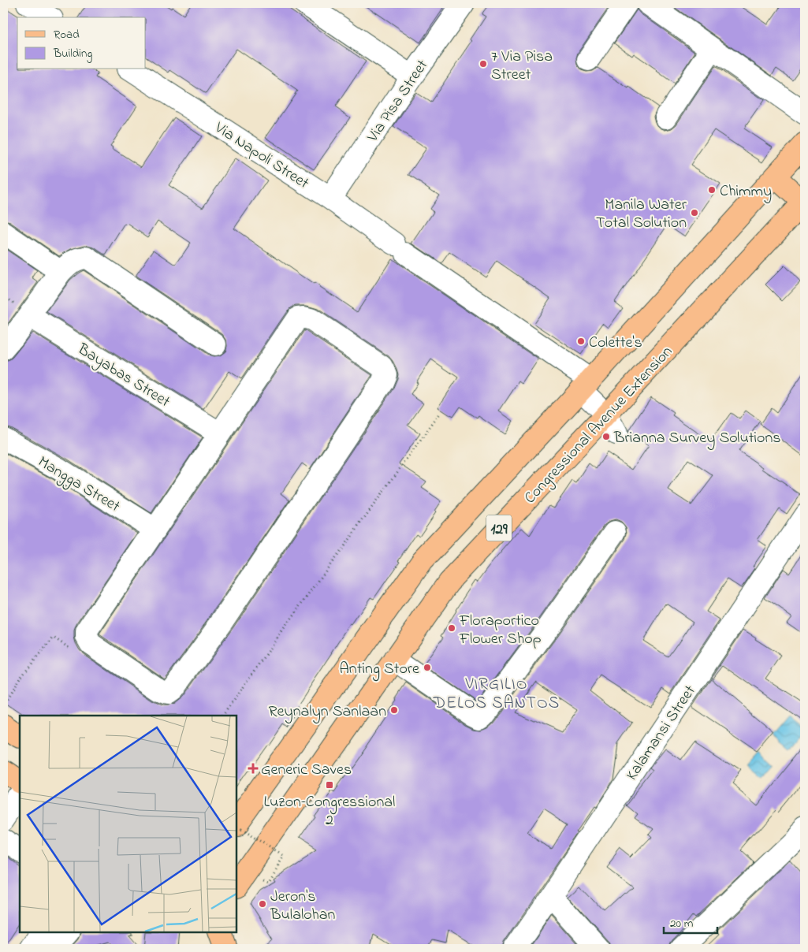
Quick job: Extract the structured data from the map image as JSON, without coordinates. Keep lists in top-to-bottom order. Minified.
{"streets":{"main road":["Congressional Avenue Extension","129"],"street":["Via Pisa Street","Via Napoli Street","Bayabas Street","Mangga Street","Kalamansi Street"]},"crossings":[["Via Pisa Street","Via Napoli Street"],["Via Napoli Street","Congressional Avenue Extension"],["Via Napoli Street","129"]],"districts":["VIRGILIO DELOS SANTOS"],"places":{"other":["7 Via Pisa Street","Chimmy","Manila Water Total Solution","Colette's","Brianna Survey Solutions","Floraportico Flower Shop","Anting Store","Reynalyn Sanlaan","Jeron's Bulalohan"],"health":["Generic Saves"],"transit":["Luzon–Congressional 2"]},"legend":["Road","Building"],"scale_bar":"20 m"}
